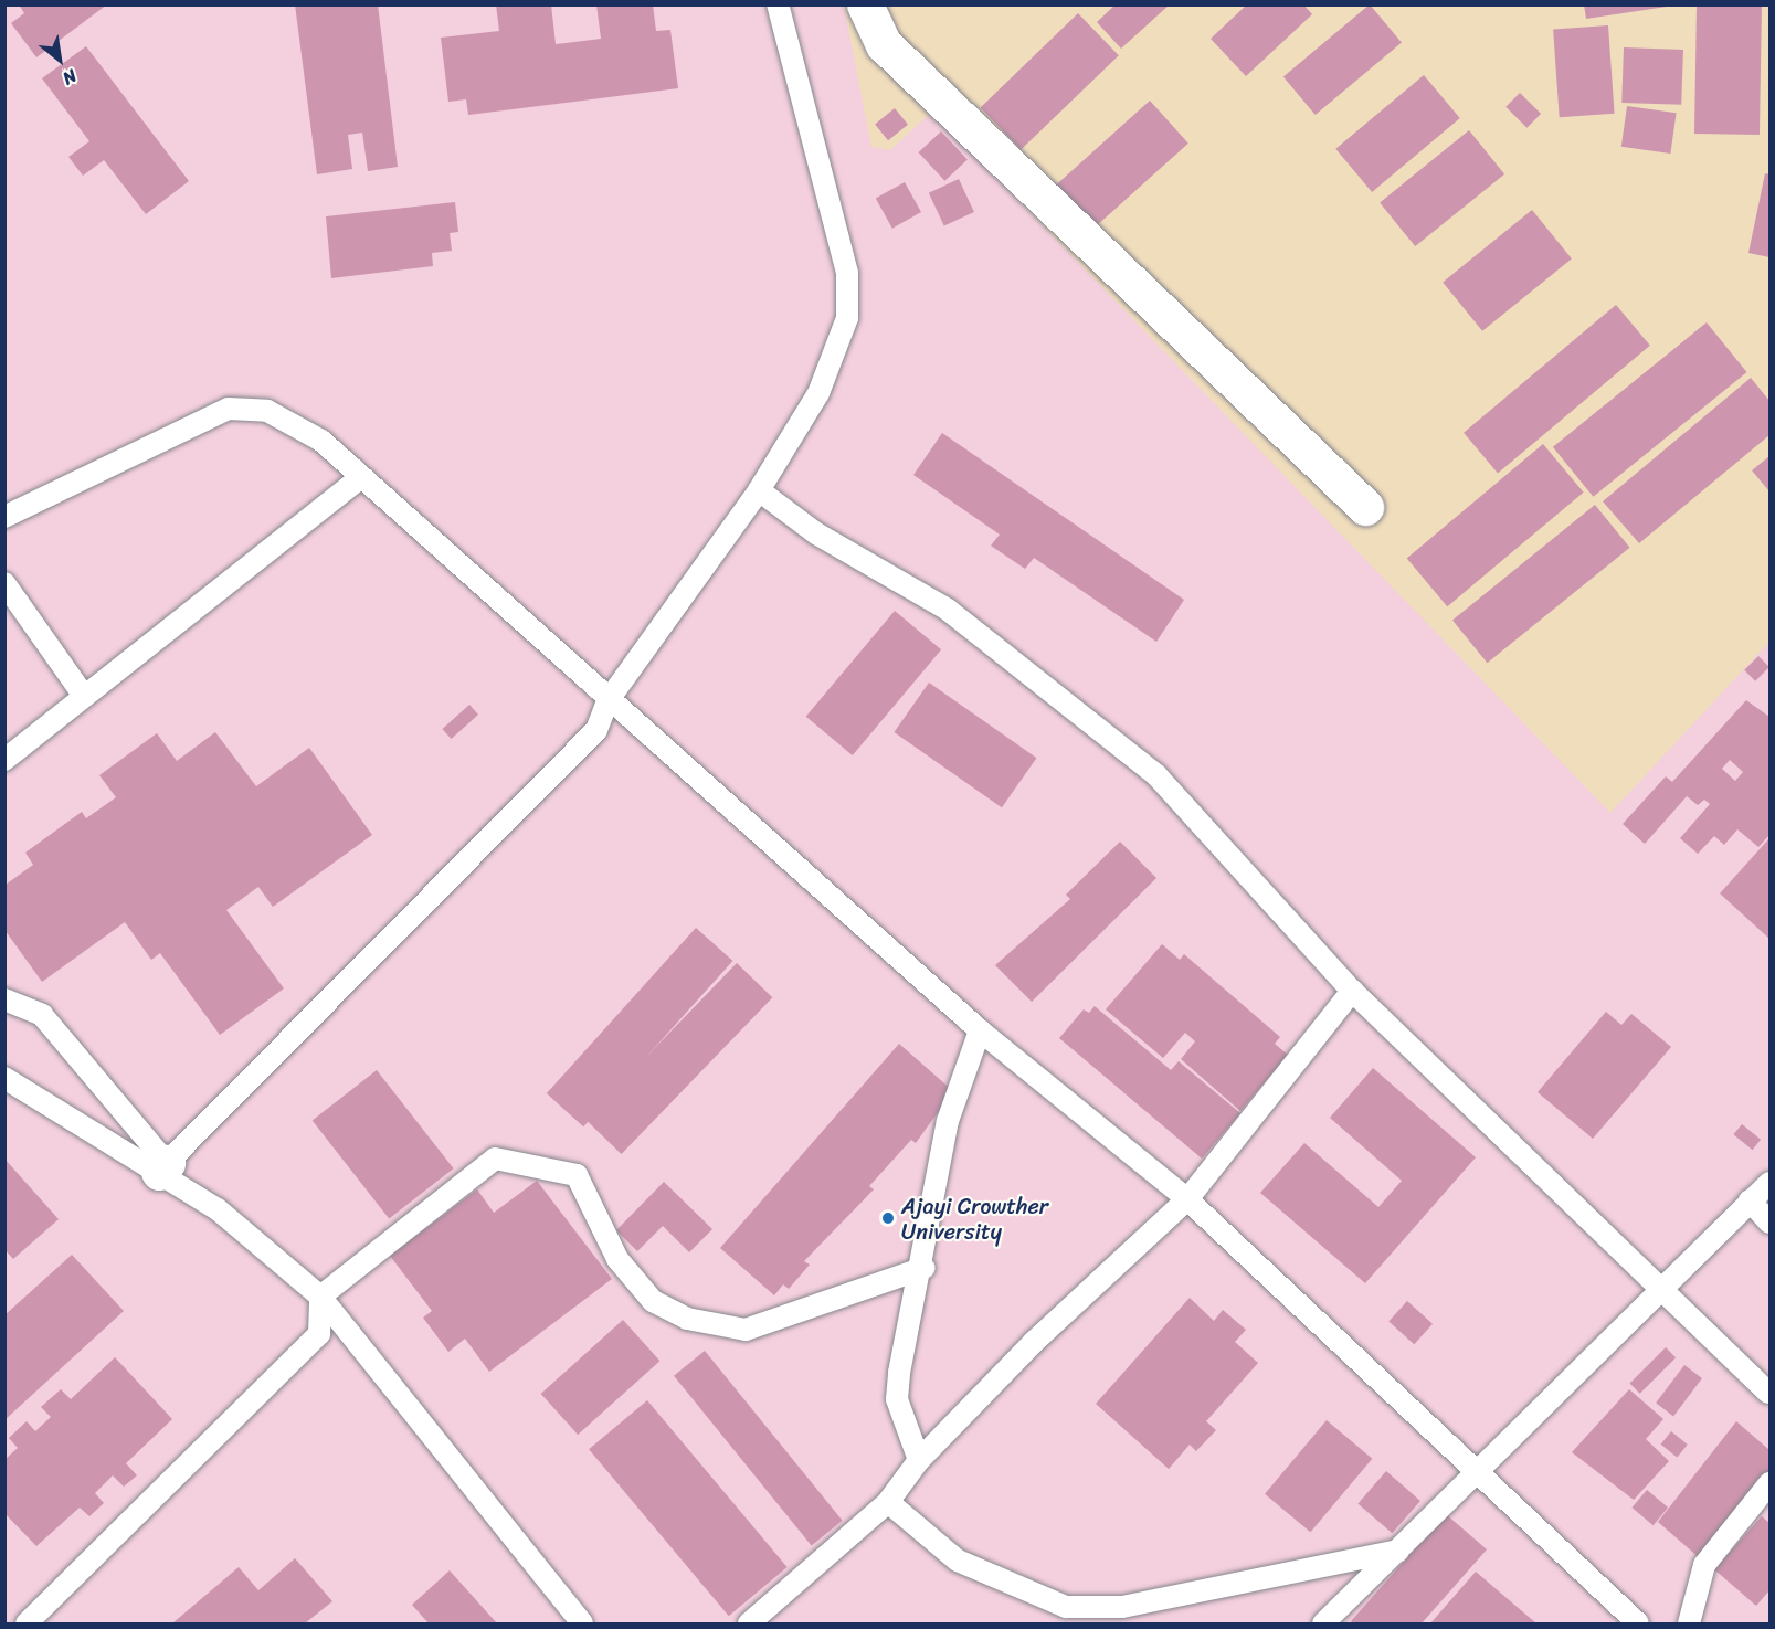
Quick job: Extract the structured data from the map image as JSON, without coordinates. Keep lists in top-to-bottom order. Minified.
{"places":["Ajayi Crowther University"],"north":"bottom right"}
